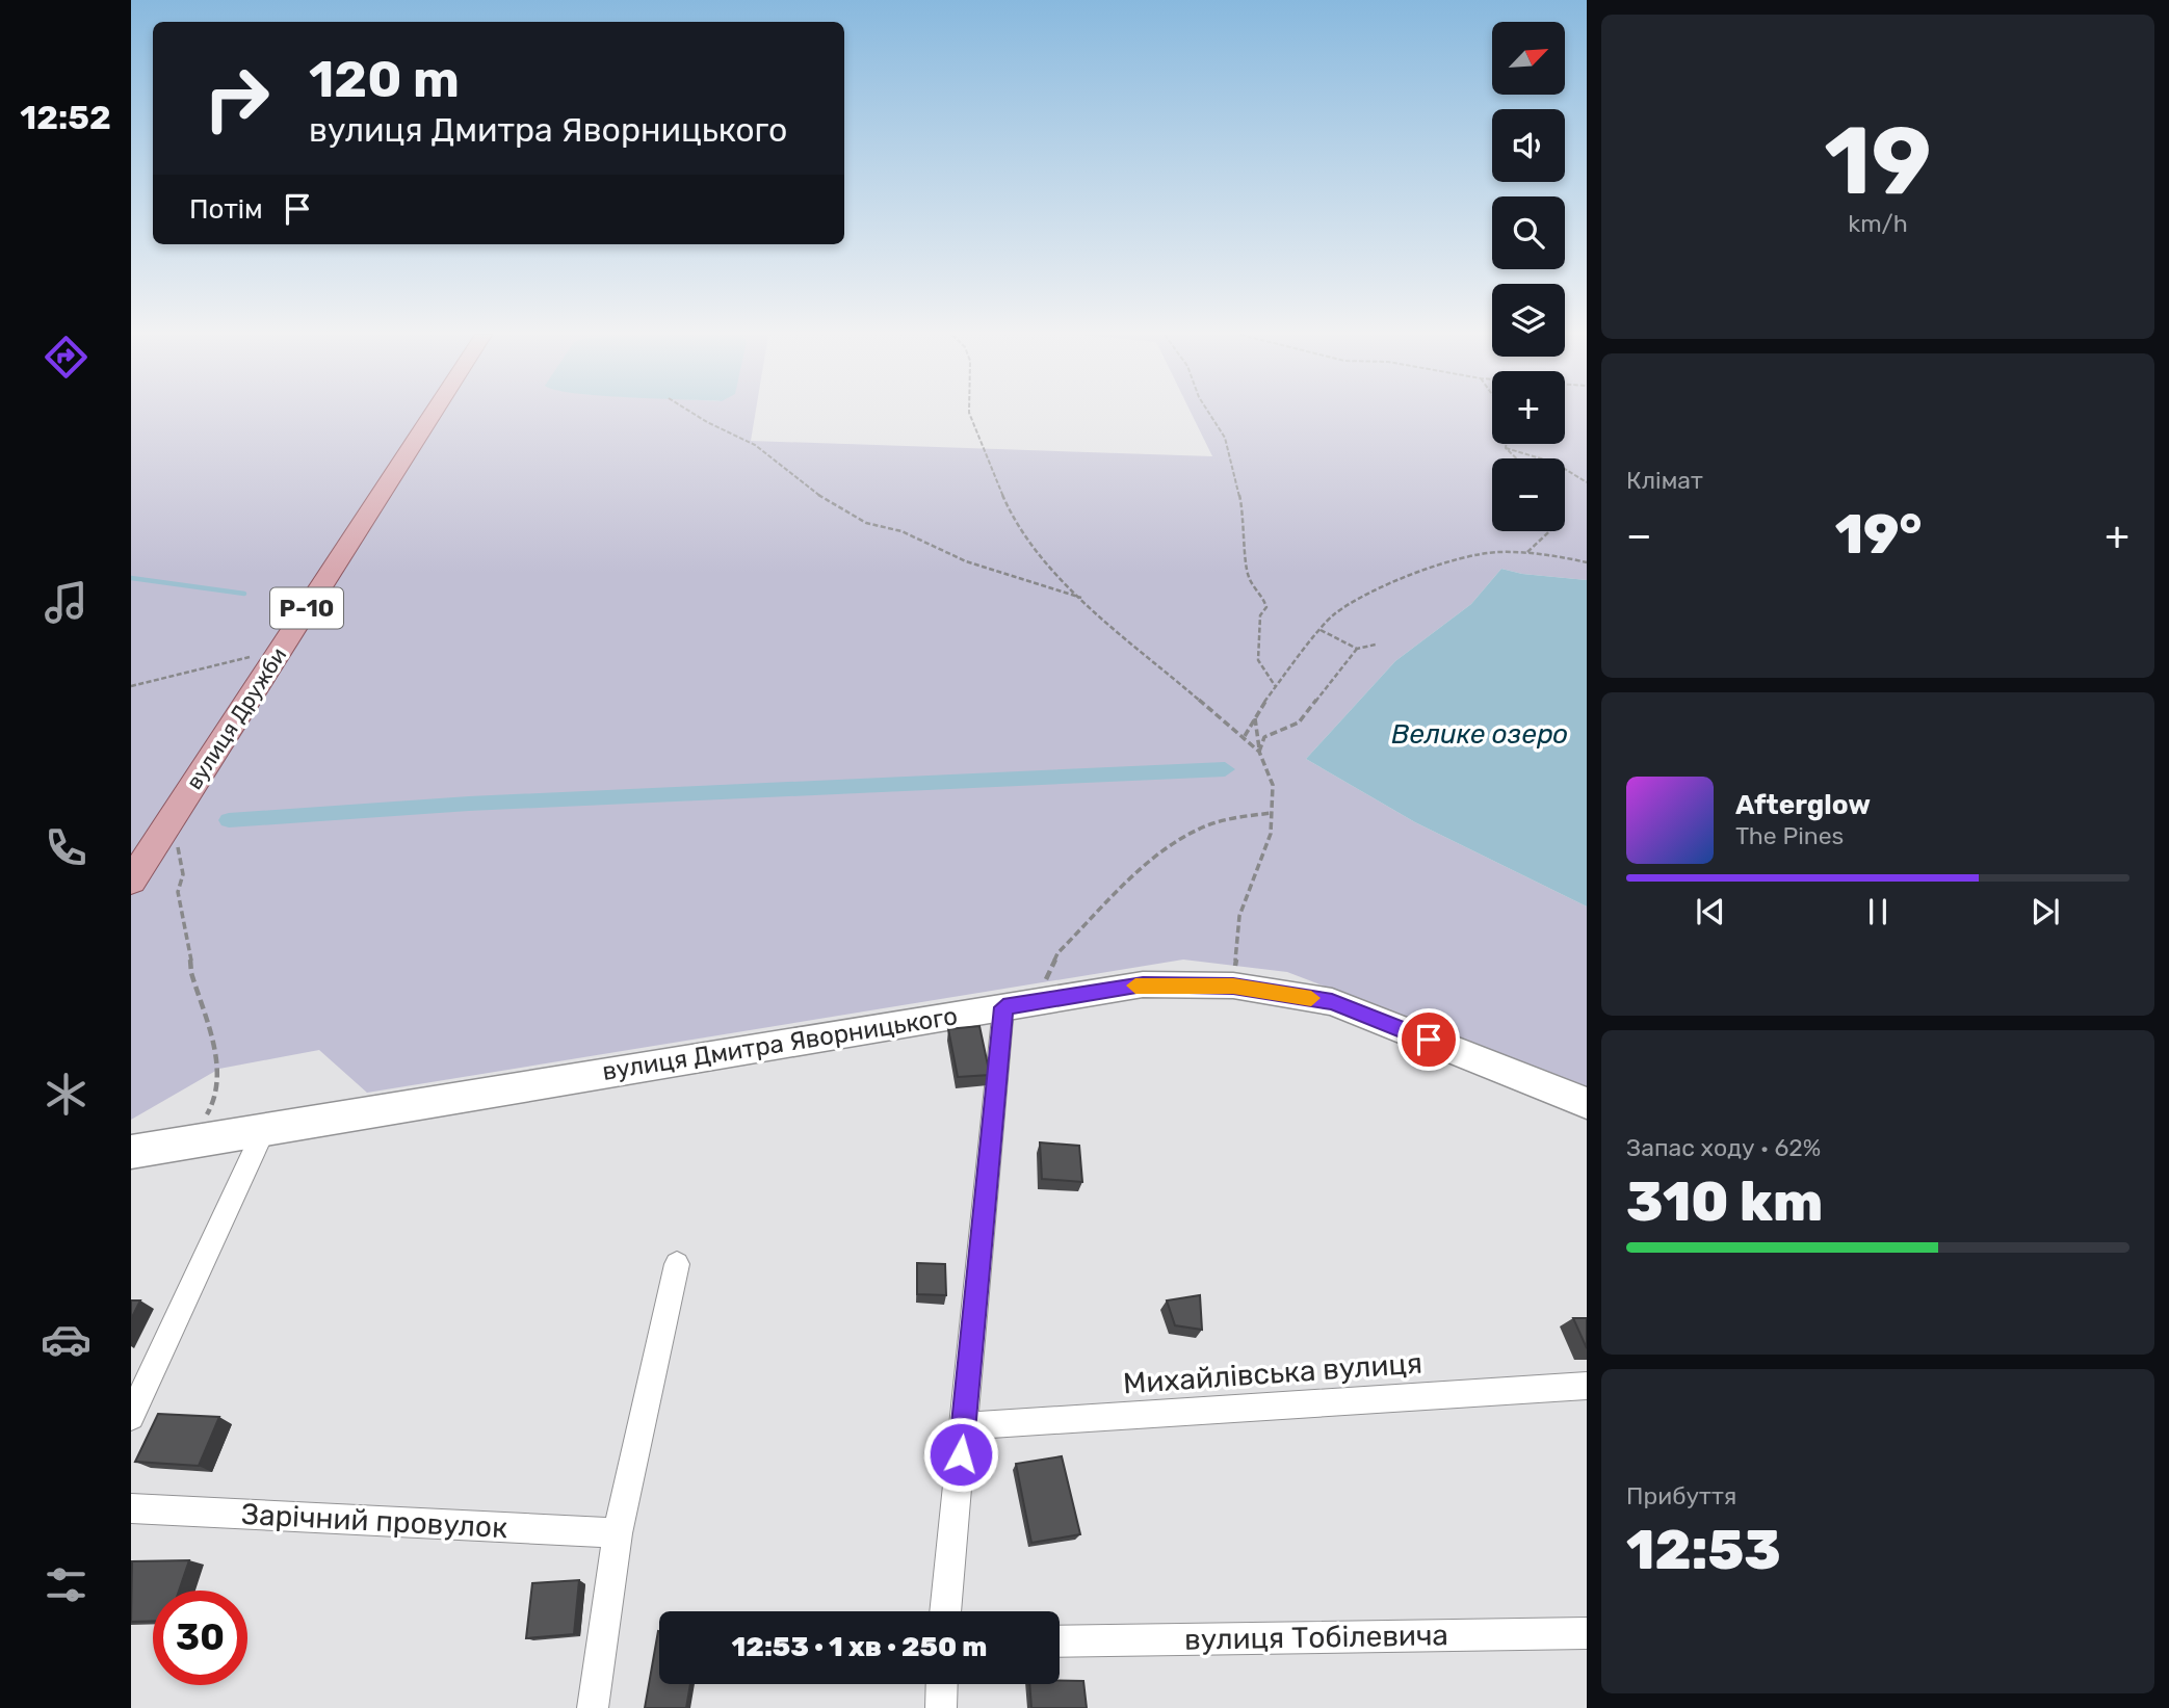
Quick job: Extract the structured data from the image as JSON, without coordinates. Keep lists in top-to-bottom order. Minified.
{"streets":{"main road":["Р-10","вулиця Дружби","вулиця Дмитра Яворницького"],"street":["Михайлівська вулиця","Зарічний провулок","вулиця Тобілевича"]},"water":["Велике озеро"],"north":"top right","page":{"tabs":"12:52","tile":[["19","km/h"],"Клімат",["Запас ходу · 62%","310 km"],["Прибуття","12:53"]],"map_buttons":["+","−"],"turn":["120 m","вулиця Дмитра Яворницького"],"then":"Потім","heat":["−","19°","+"],"song":["Afterglow","The Pines"],"limit":"30","trip":"12:53 · 1 хв · 250 m"}}
